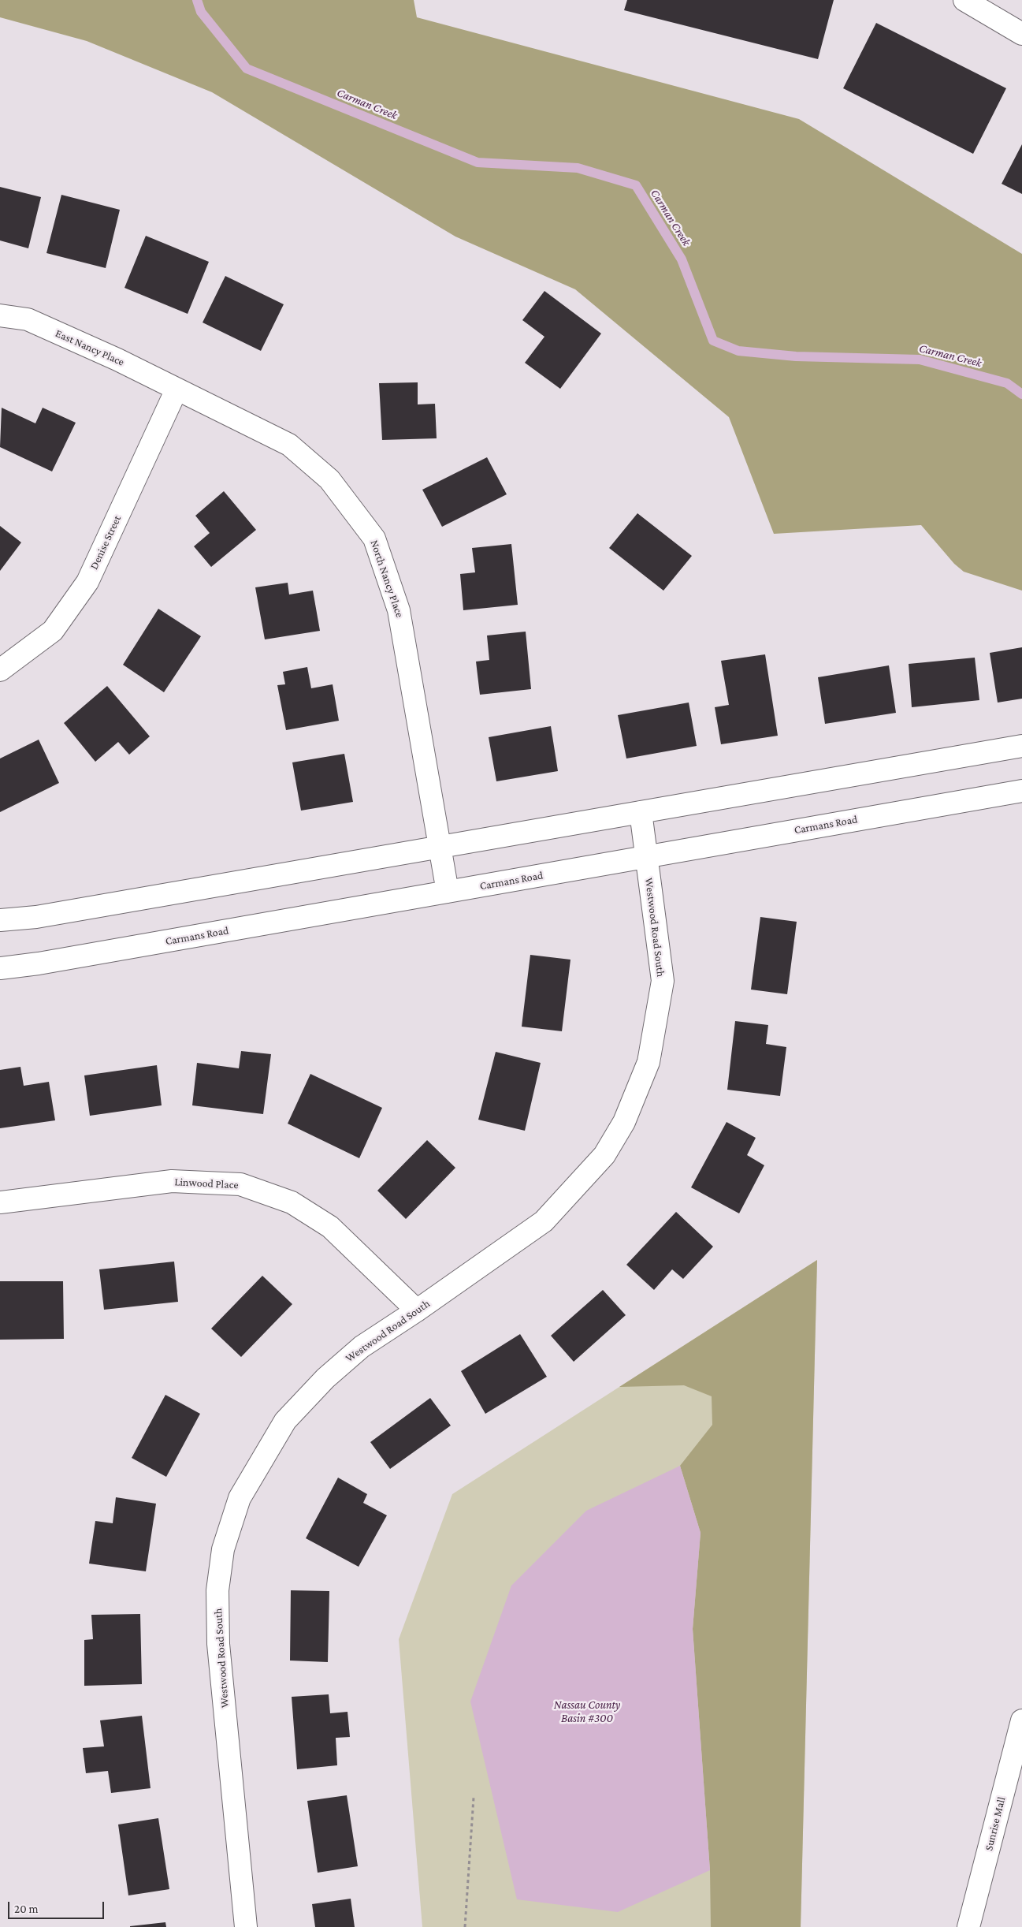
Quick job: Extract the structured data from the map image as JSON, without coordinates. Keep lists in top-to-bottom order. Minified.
{"streets":{"street":["East Nancy Place","Denise Street","North Nancy Place","Carmans Road","Westwood Road South","Linwood Place","Sunrise Mall"]},"crossings":[["East Nancy Place","Denise Street"],["East Nancy Place","North Nancy Place"],["Denise Street","North Nancy Place"],["North Nancy Place","Carmans Road"],["Carmans Road","Westwood Road South"],["Westwood Road South","Linwood Place"]],"water":["Carman Creek","Nassau County Basin #300"],"scale_bar":"20 m"}
